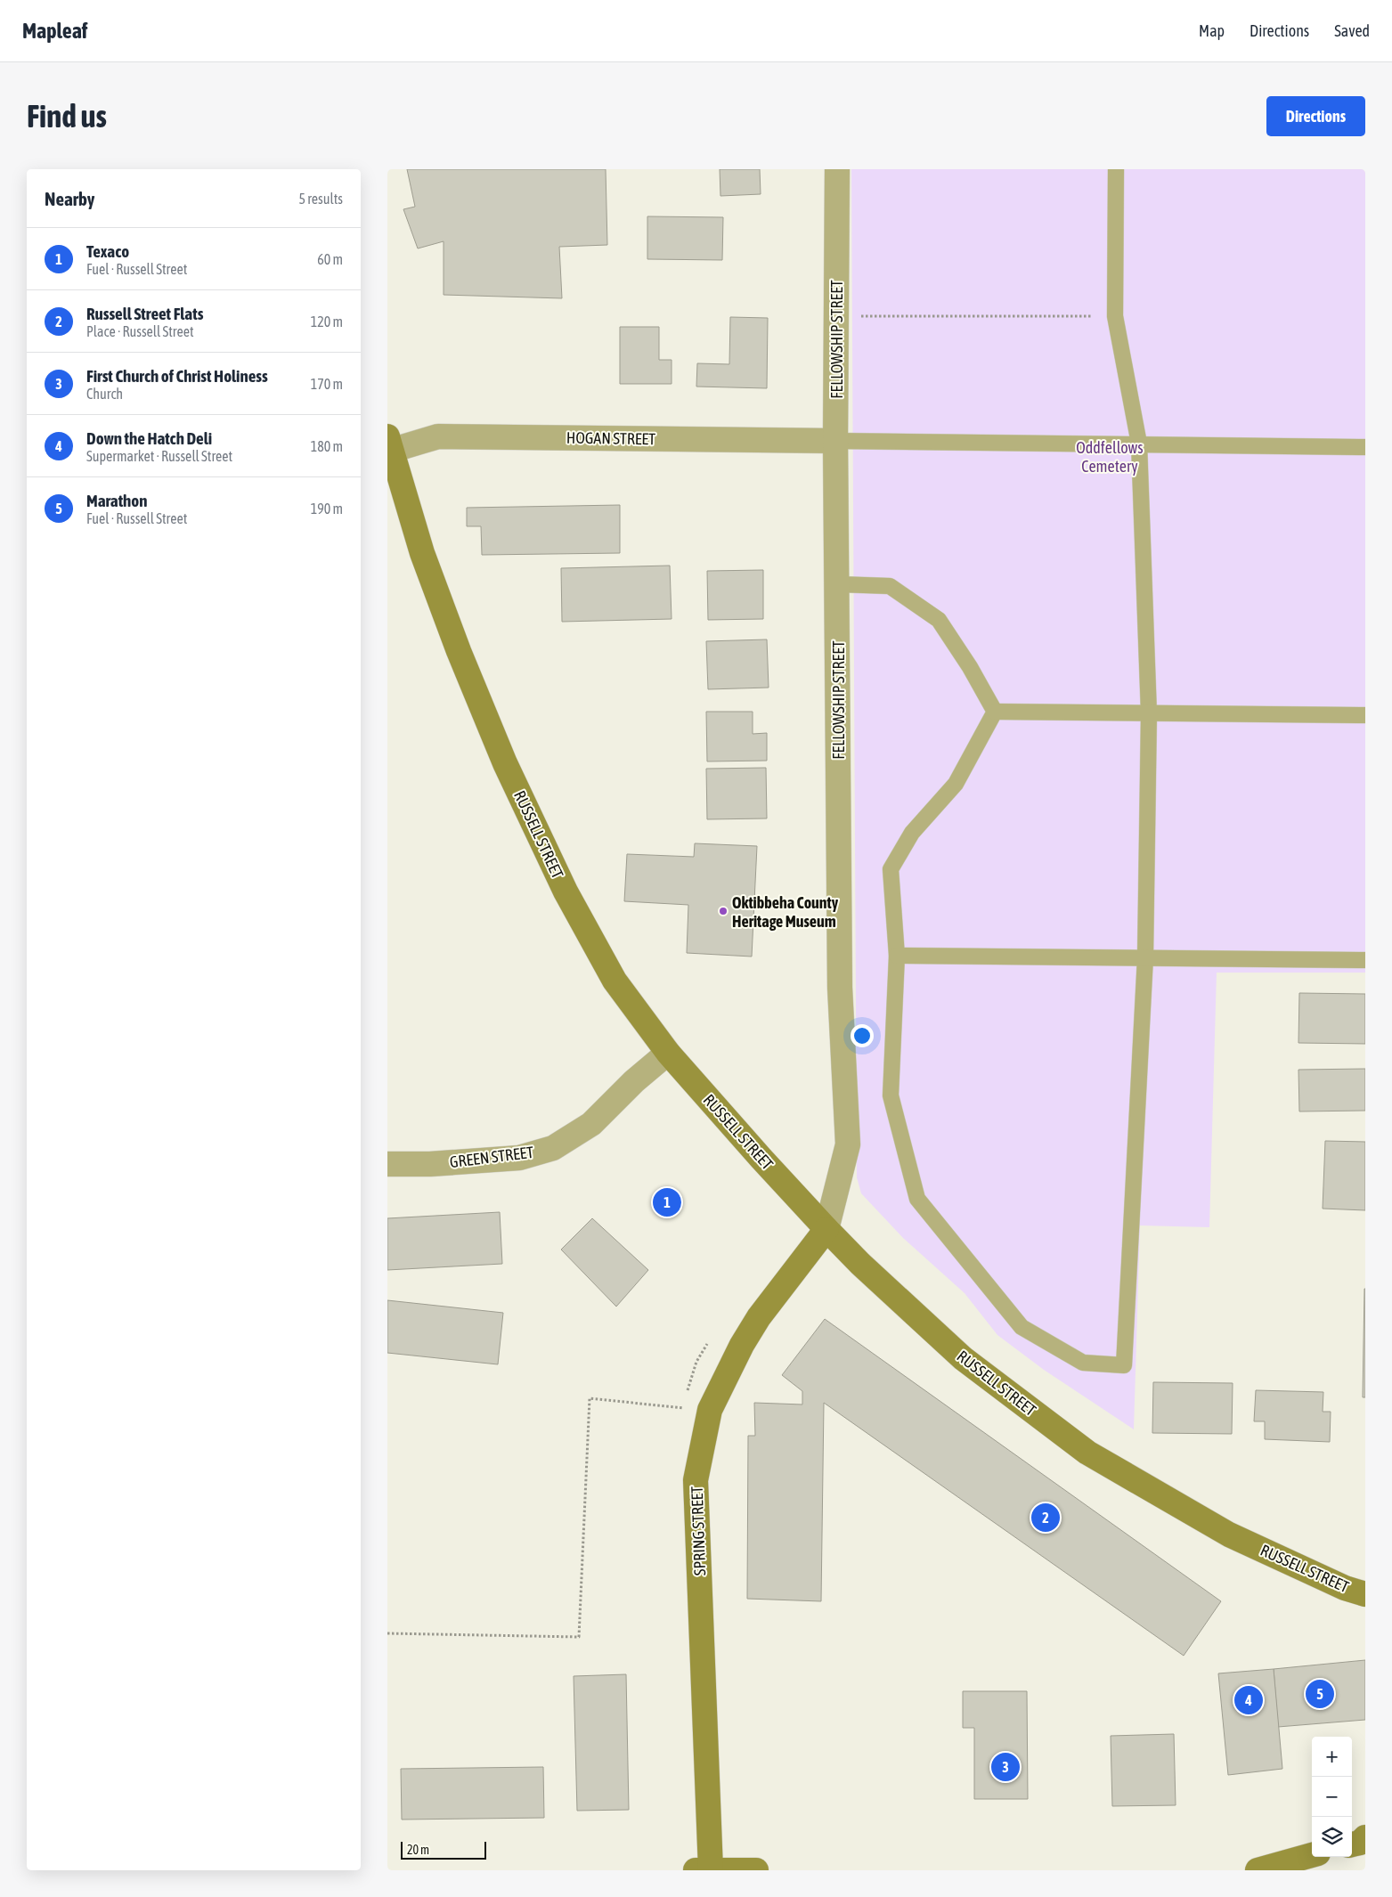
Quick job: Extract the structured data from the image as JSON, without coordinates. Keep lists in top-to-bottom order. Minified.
{"streets":{"street":["FELLOWSHIP STREET","HOGAN STREET","RUSSELL STREET","GREEN STREET","SPRING STREET"]},"crossings":[["FELLOWSHIP STREET","HOGAN STREET"],["FELLOWSHIP STREET","RUSSELL STREET"],["FELLOWSHIP STREET","SPRING STREET"],["HOGAN STREET","RUSSELL STREET"],["RUSSELL STREET","GREEN STREET"],["RUSSELL STREET","SPRING STREET"]],"parks":["Oddfellows Cemetery"],"places":["Oktibbeha County Heritage Museum"],"scale_bar":"20 m","page":{"header":"Mapleaf","nav":["Map","Directions","Saved"],"buttons":"Directions","title":"Find us","heading":["Nearby","5 results"],"list":[{"mark":"1","name":"Texaco","note":"Fuel · Russell Street","value":"60 m"},{"mark":"2","name":"Russell Street Flats","note":"Place · Russell Street","value":"120 m"},{"mark":"3","name":"First Church of Christ Holiness","note":"Church","value":"170 m"},{"mark":"4","name":"Down the Hatch Deli","note":"Supermarket · Russell Street","value":"180 m"},{"mark":"5","name":"Marathon","note":"Fuel · Russell Street","value":"190 m"}],"pins":["1","2","5","4","3"],"map_buttons":["+","−"],"scale":"20 m"}}
